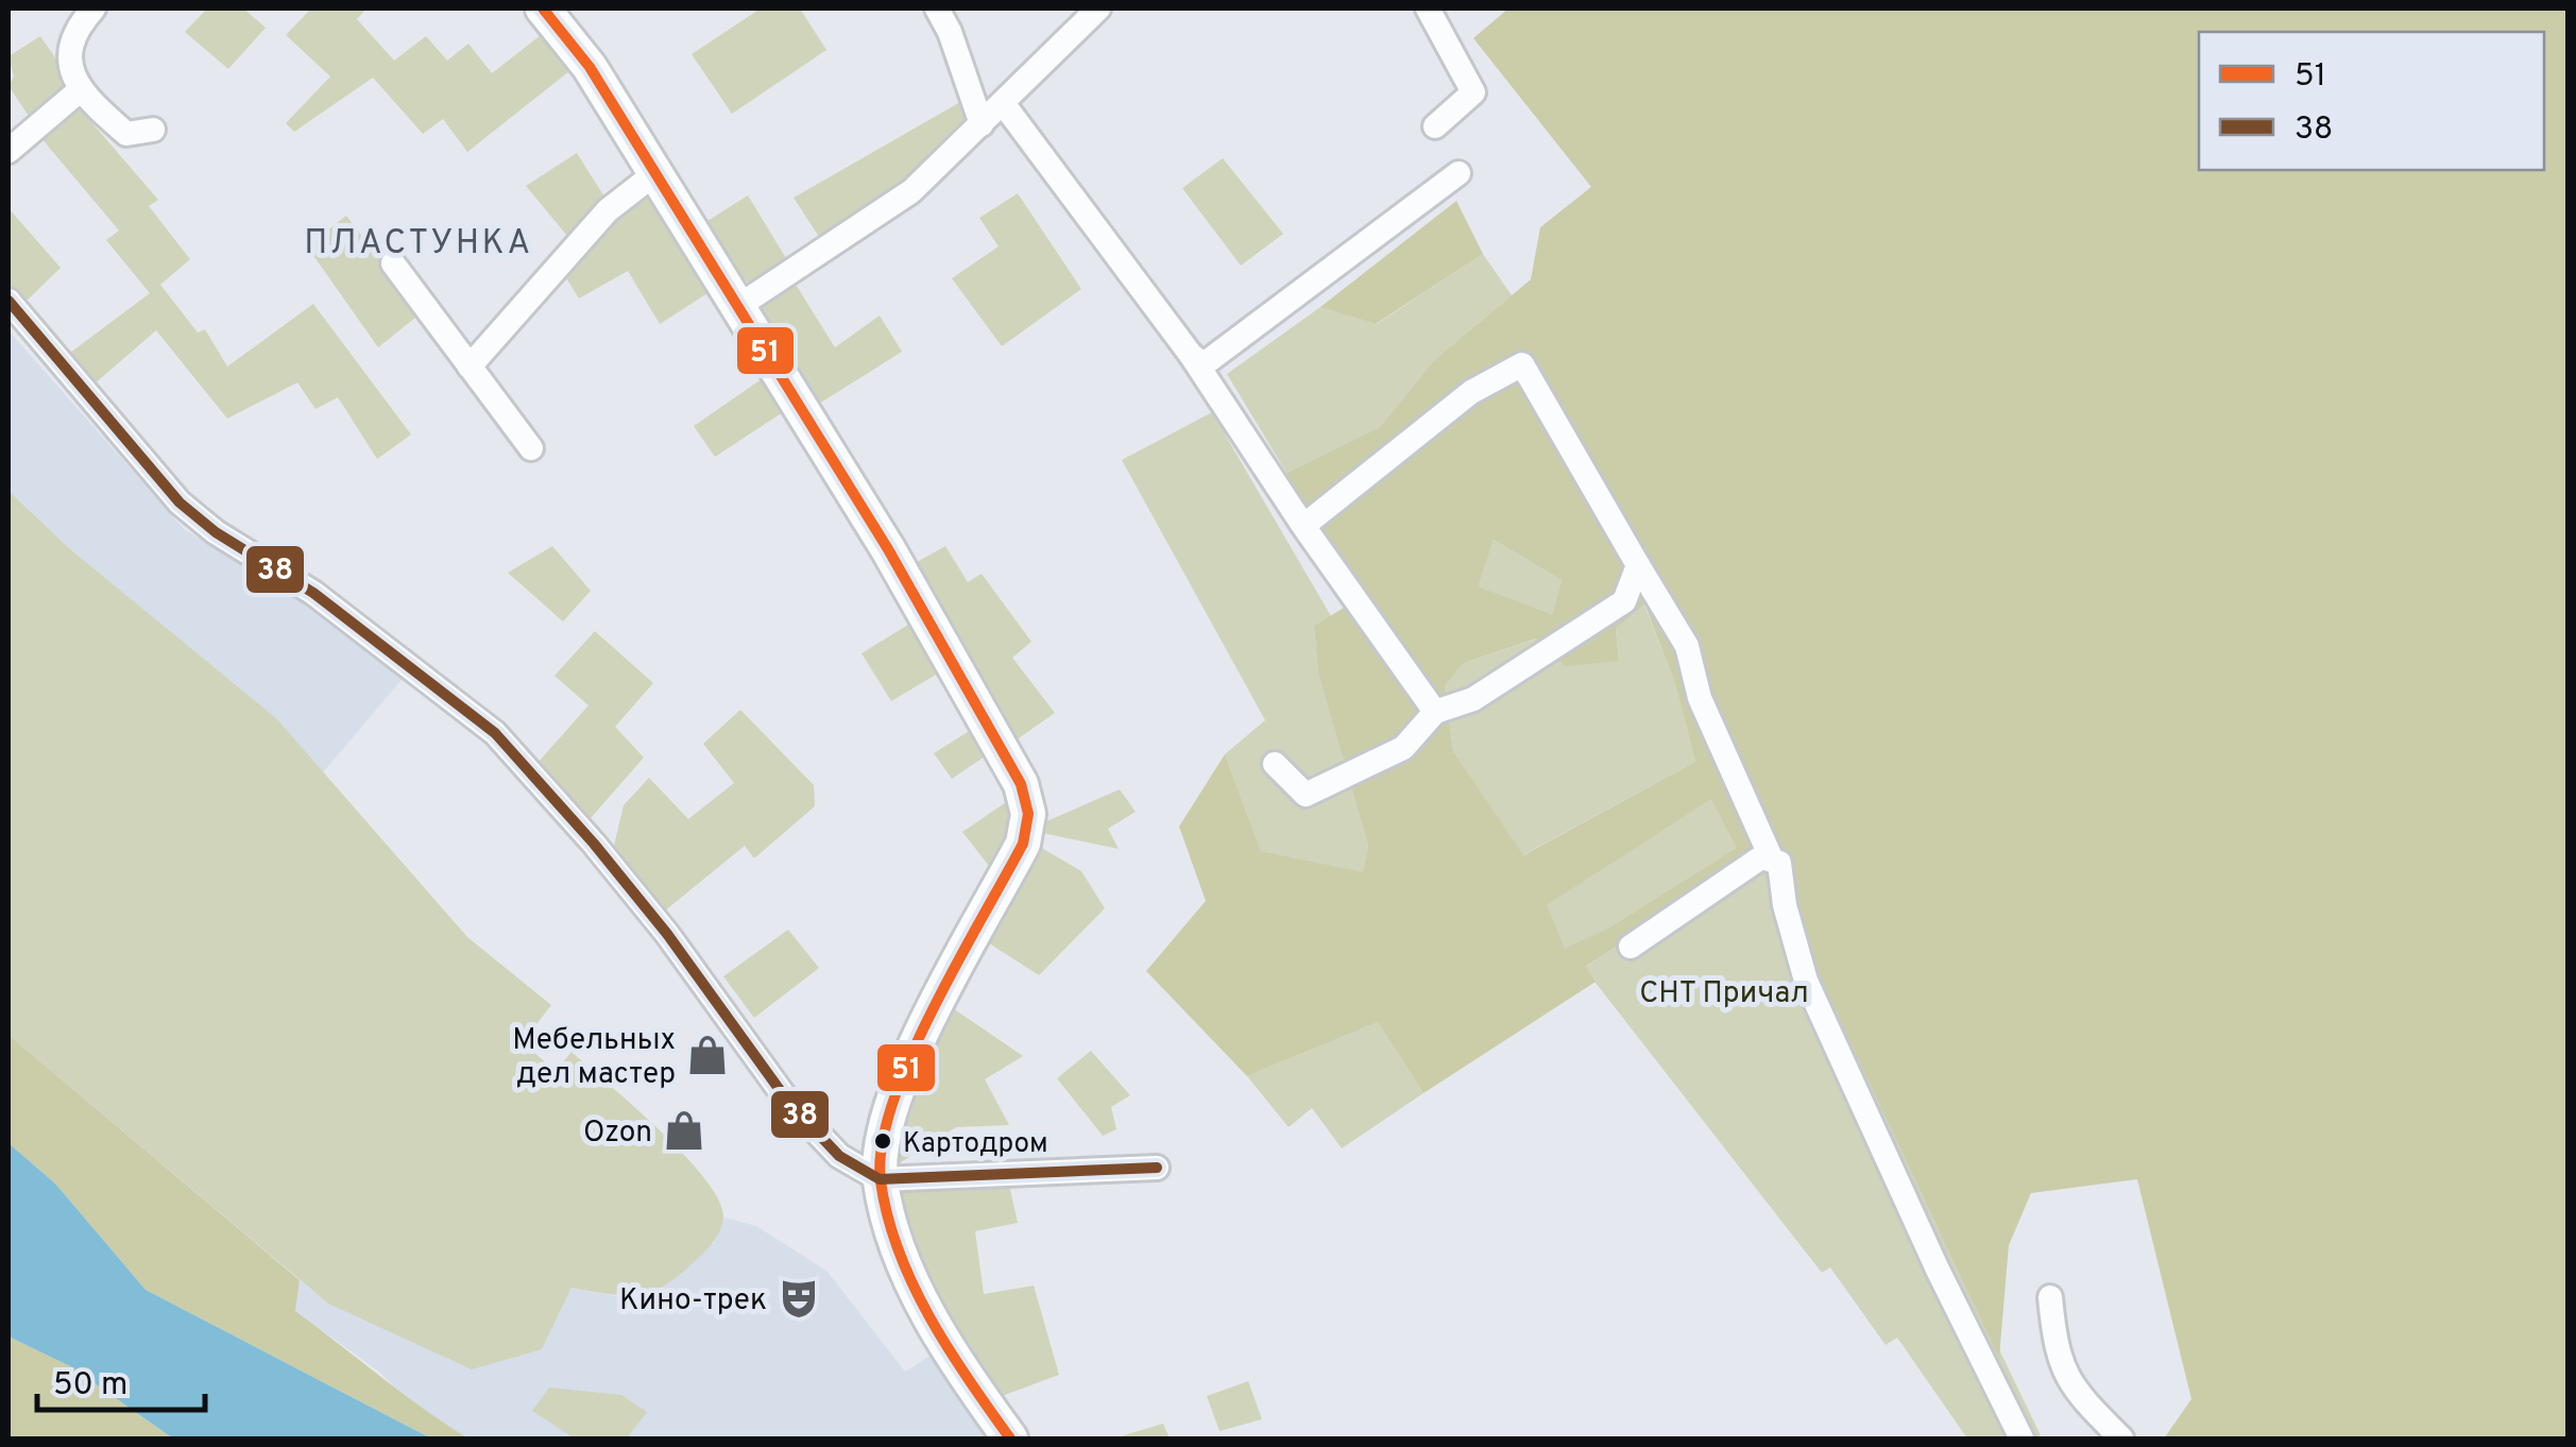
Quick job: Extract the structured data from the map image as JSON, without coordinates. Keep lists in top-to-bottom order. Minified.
{"districts":["ПЛАСТУНКА"],"parks":["СНТ Причал"],"places":{"shop":["Мебельных дел мастер","Ozon"],"other":["Картодром"],"theatre":["Кино-трек"]},"lines":["transit line 51","transit line 38"],"legend":["51","38"],"scale_bar":"50 m"}
